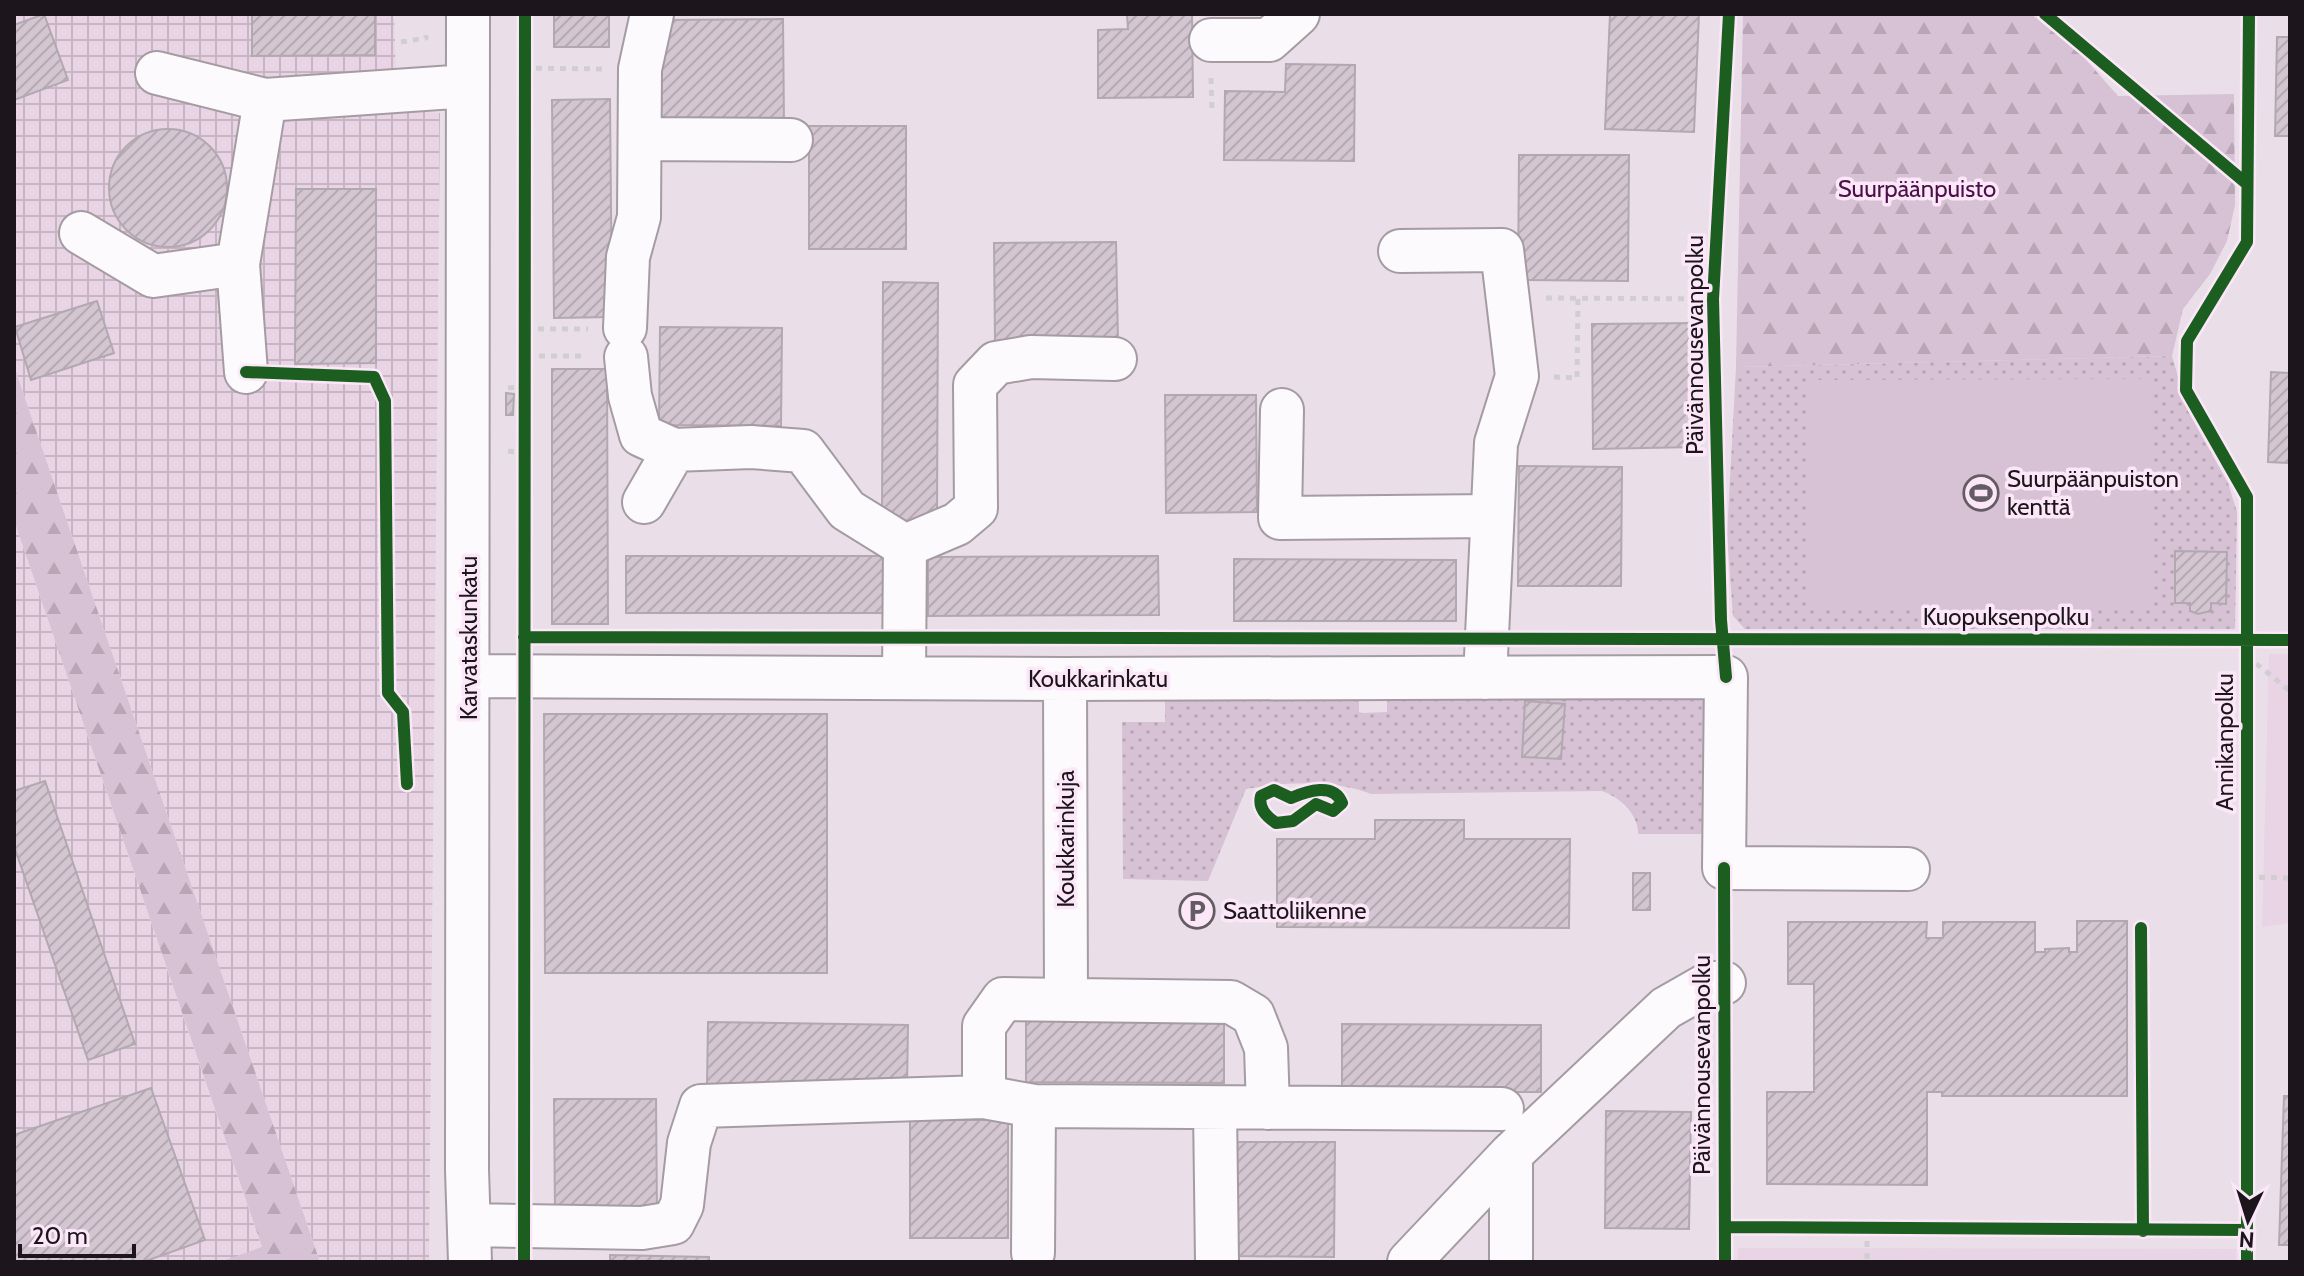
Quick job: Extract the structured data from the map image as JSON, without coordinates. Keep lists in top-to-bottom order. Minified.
{"streets":{"street":["Karvataskunkatu","Koukkarinkatu","Koukkarinkuja"],"cycle path":["Päivännousevanpolku","Kuopuksenpolku","Annikanpolku"]},"crossings":[["Karvataskunkatu","Koukkarinkatu"],["Koukkarinkatu","Koukkarinkuja"]],"parks":["Suurpäänpuisto"],"places":{"sports":["Suurpäänpuiston kenttä"],"parking":["Saattoliikenne"]},"scale_bar":"20 m","north":"bottom"}
